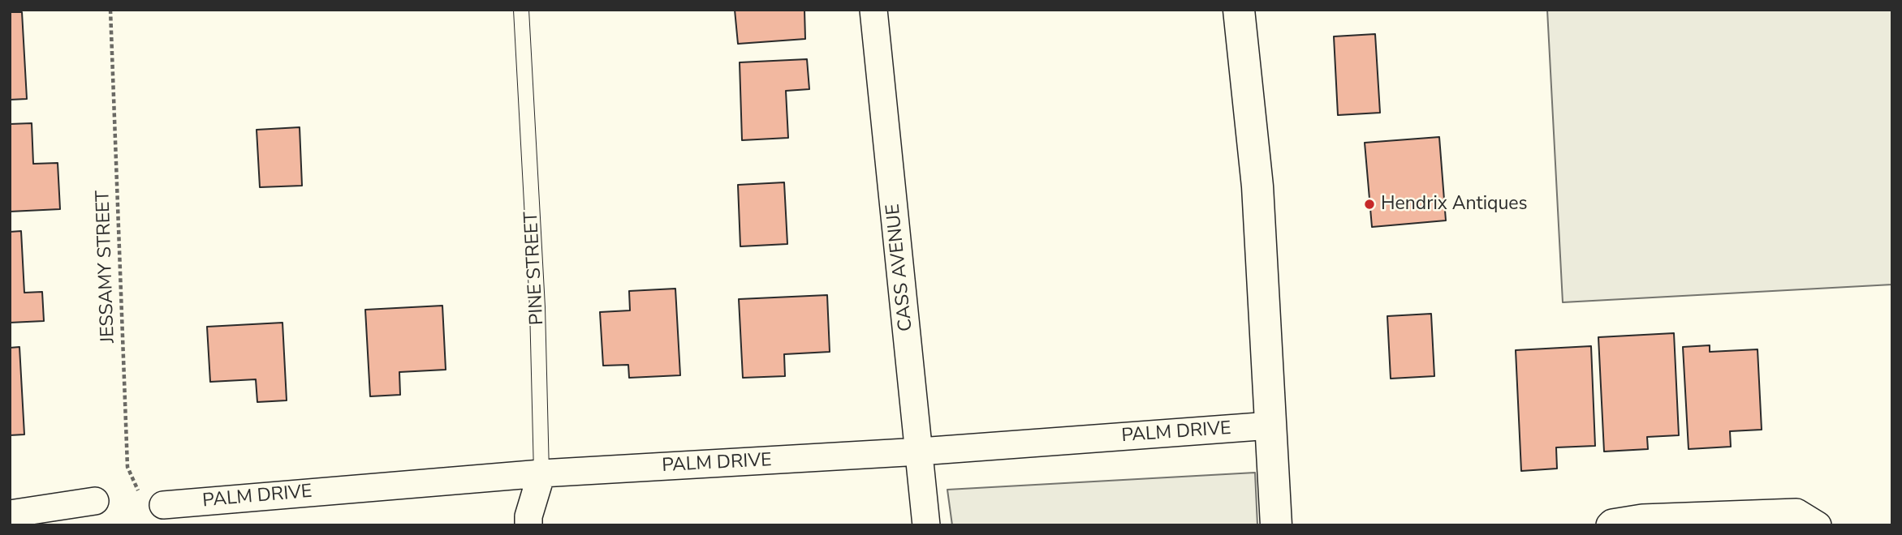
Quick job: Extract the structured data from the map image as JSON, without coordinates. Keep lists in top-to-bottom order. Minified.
{"streets":{"street":["CASS AVENUE","PINE STREET","PALM DRIVE"],"path":["JESSAMY STREET"]},"crossings":[["JESSAMY STREET","PALM DRIVE"],["CASS AVENUE","PALM DRIVE"],["PINE STREET","PALM DRIVE"]],"places":["Hendrix Antiques"]}
